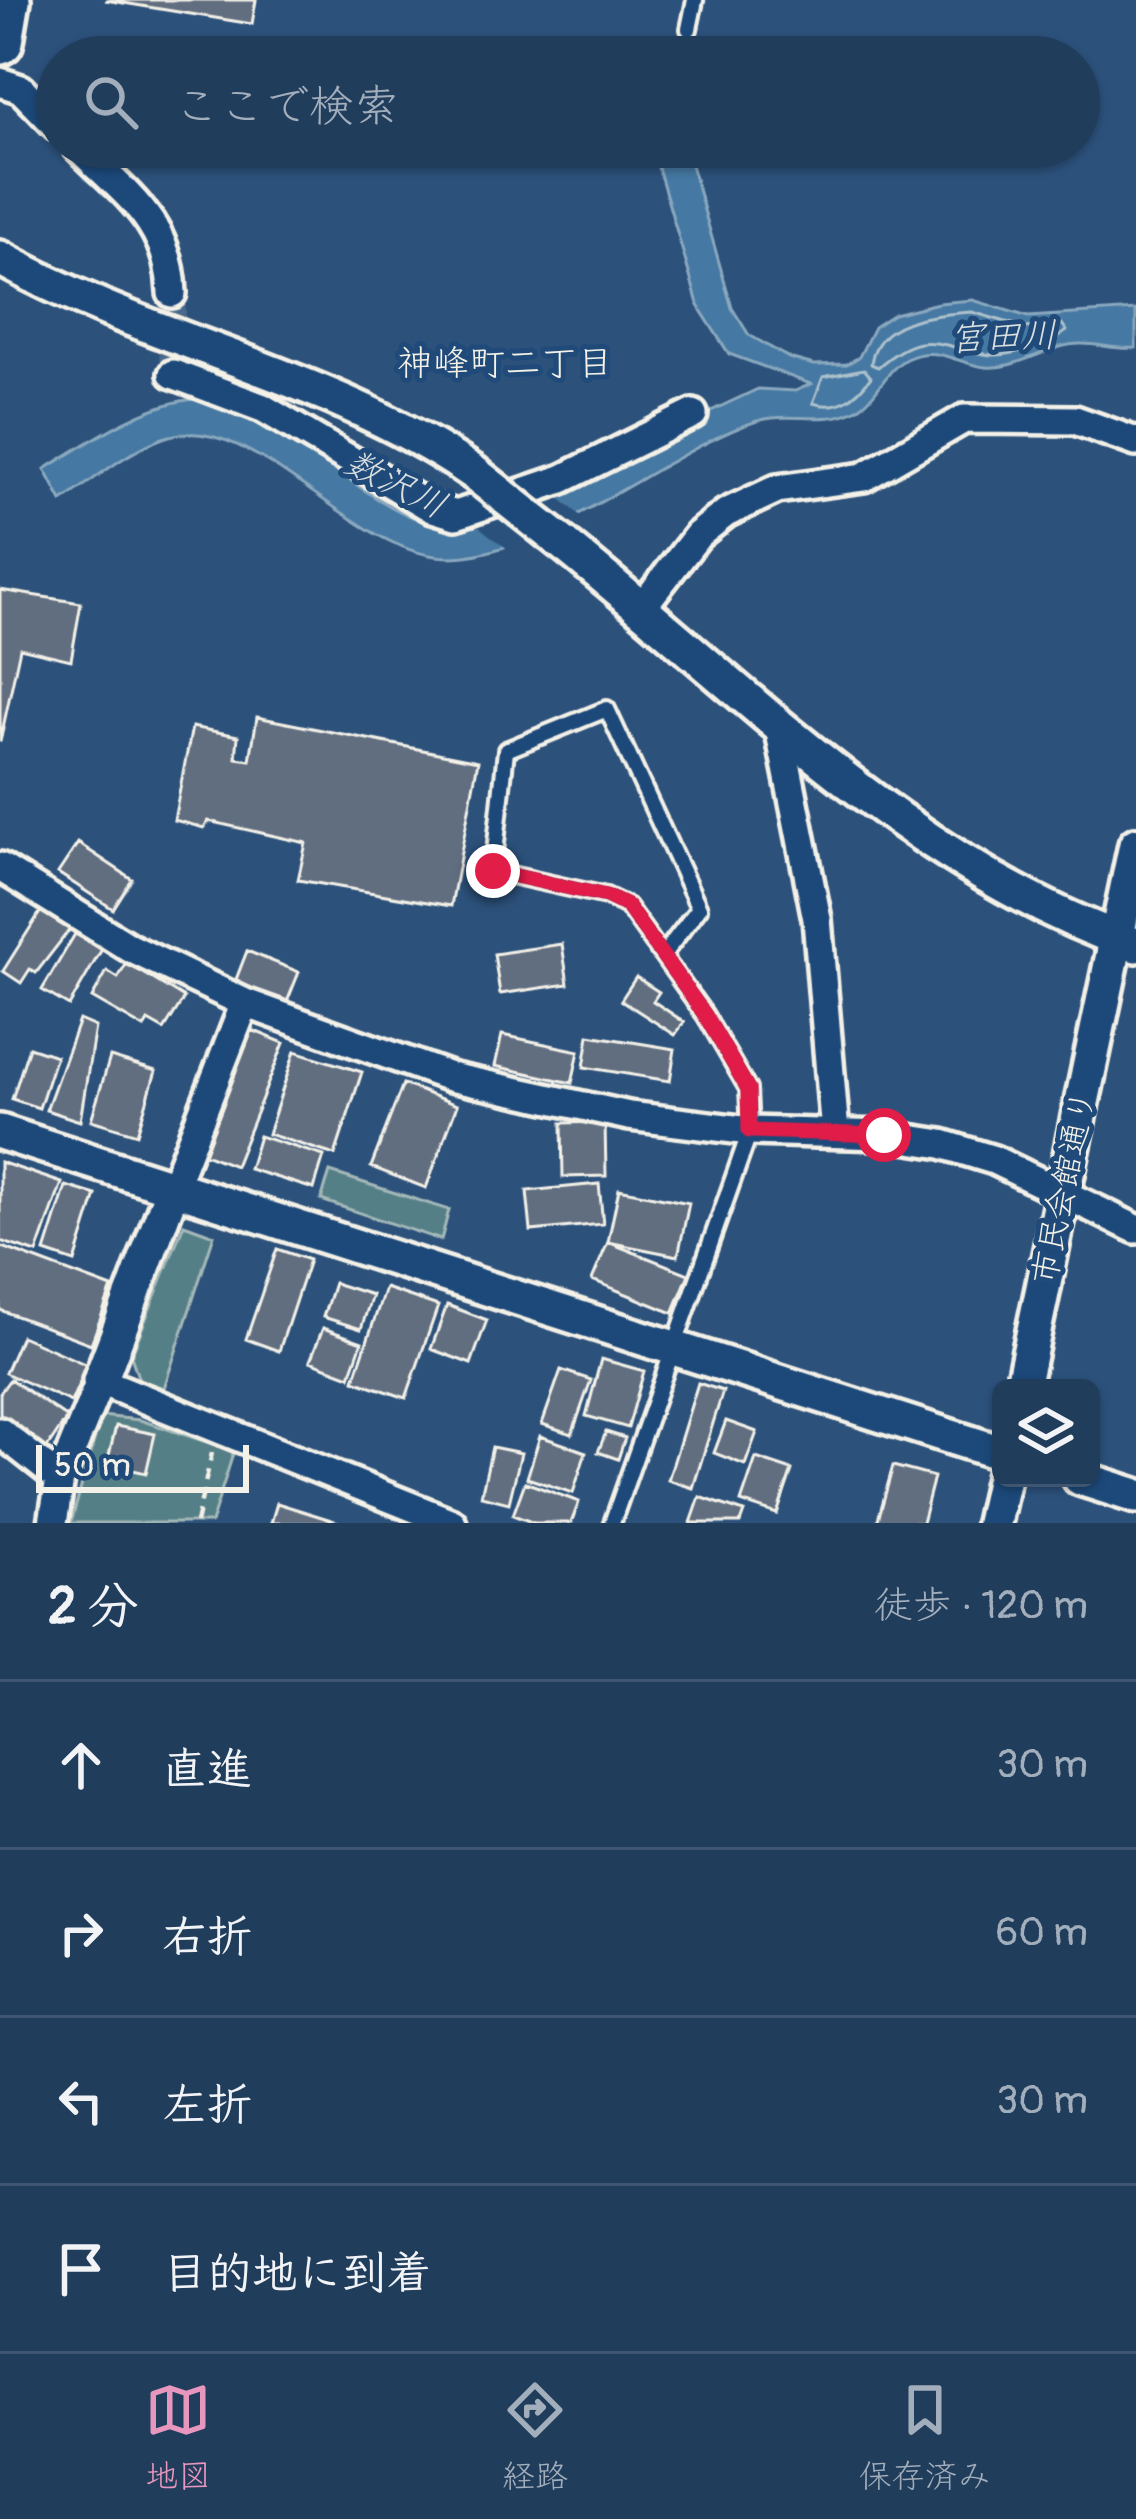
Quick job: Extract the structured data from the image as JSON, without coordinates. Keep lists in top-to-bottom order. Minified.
{"streets":{"street":["市民会館通り"]},"districts":["神峰町二丁目"],"water":["宮田川","数沢川"],"scale_bar":"50 m","page":{"search":"ここで検索","scale":"50 m","heading":["2 分","徒歩 · 120 m"],"list":[["直進","30 m"],["右折","60 m"],["左折","30 m"],"目的地に到着"],"nav":["地図","経路","保存済み"]}}
